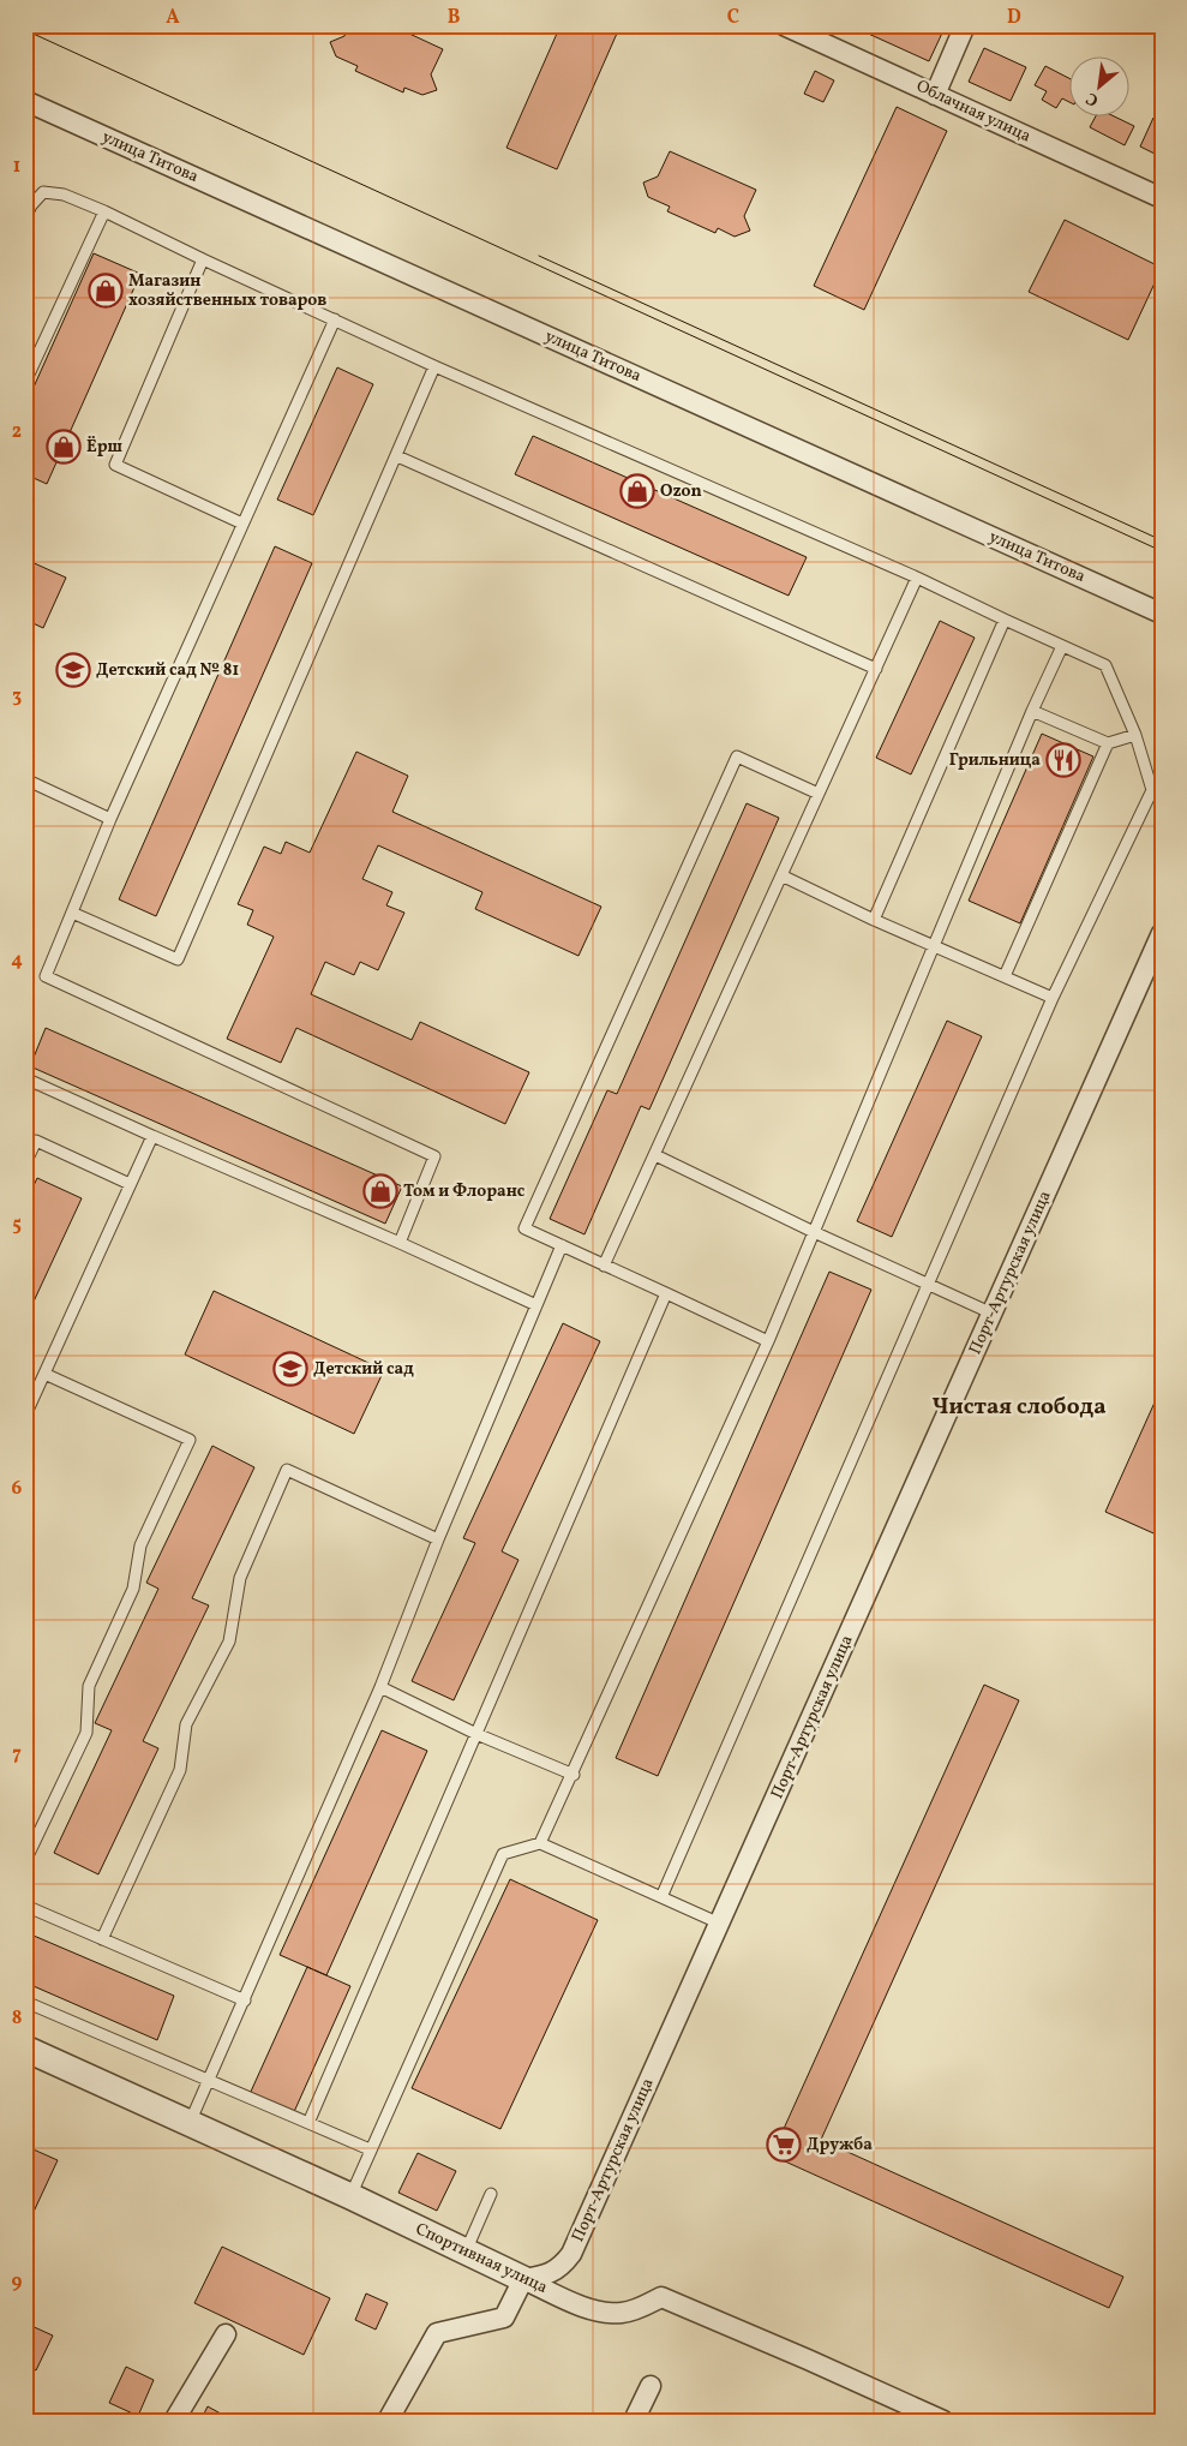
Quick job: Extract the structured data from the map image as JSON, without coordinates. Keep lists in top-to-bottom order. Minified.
{"streets":{"street":["Облачная улица","улица Титова","Порт-Артурская улица","Спортивная улица"]},"crossings":[["Порт-Артурская улица","Спортивная улица"]],"districts":["Чистая слобода"],"places":{"shop":["Магазин хозяйственных товаров","Ёрш","Ozon","Том и Флоранс"],"school or university":["Детский сад № 81","Детский сад"],"restaurant":["Грильница"],"supermarket":["Дружба"]},"north":"bottom left","grid":{"columns":["A","B","C","D"],"rows":["1","2","3","4","5","6","7","8","9"]}}
